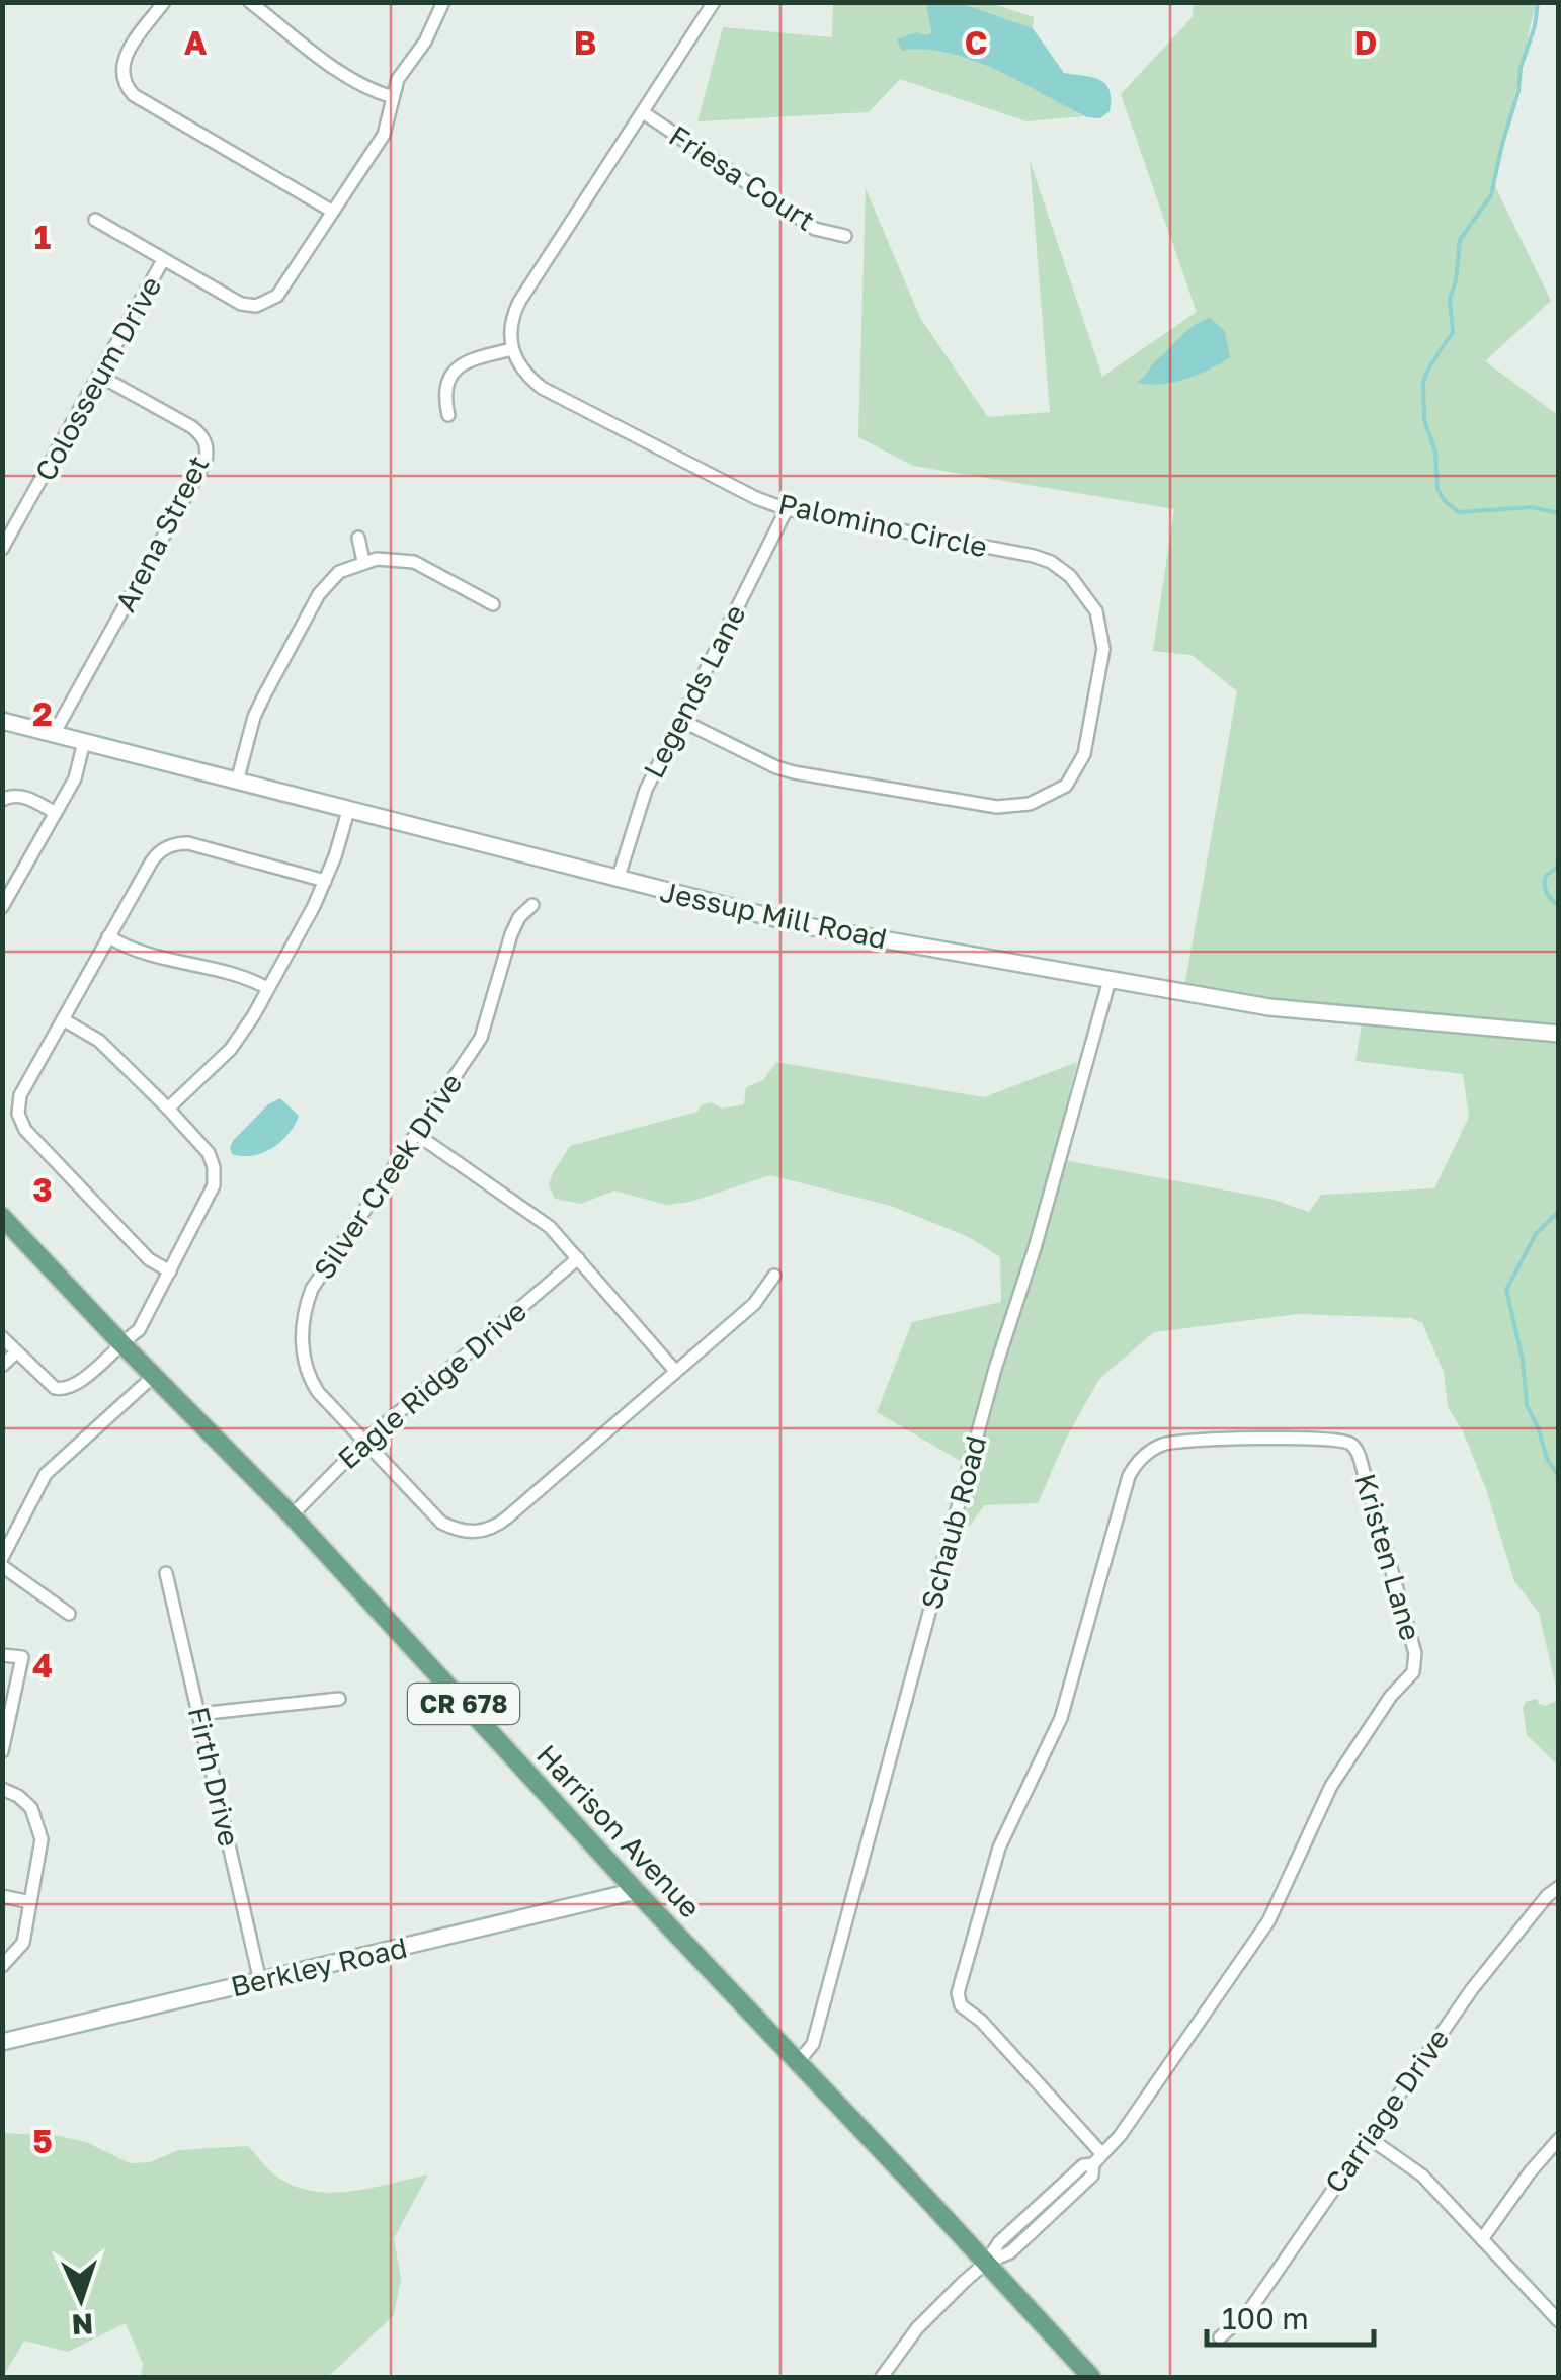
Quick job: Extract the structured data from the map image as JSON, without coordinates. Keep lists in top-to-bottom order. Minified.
{"streets":{"main road":["CR 678","Harrison Avenue"],"street":["Friesa Court","Colosseum Drive","Palomino Circle","Arena Street","Legends Lane","Jessup Mill Road","Silver Creek Drive","Eagle Ridge Drive","Schaub Road","Kristen Lane","Firth Drive","Berkley Road","Carriage Drive"]},"crossings":[["Colosseum Drive","Arena Street"],["Palomino Circle","Legends Lane"],["Arena Street","Jessup Mill Road"],["Legends Lane","Jessup Mill Road"],["Jessup Mill Road","Schaub Road"],["Silver Creek Drive","Eagle Ridge Drive"],["Eagle Ridge Drive","Harrison Avenue"],["Schaub Road","Harrison Avenue"],["Kristen Lane","CR 678"],["Kristen Lane","Harrison Avenue"],["CR 678","Harrison Avenue"],["Firth Drive","Berkley Road"],["Harrison Avenue","Berkley Road"]],"scale_bar":"100 m","north":"bottom","grid":{"columns":["A","B","C","D"],"rows":["1","2","3","4","5"]}}
